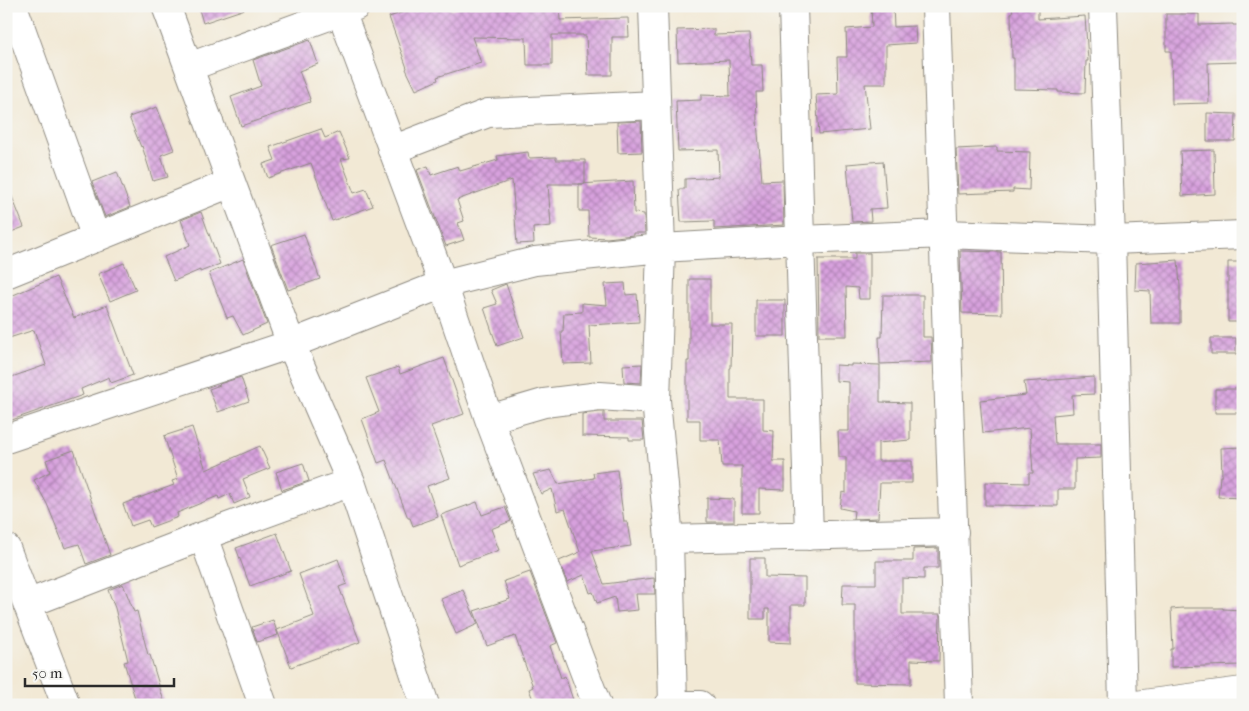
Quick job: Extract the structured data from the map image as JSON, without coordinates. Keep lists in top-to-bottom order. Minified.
{"scale_bar":"50 m"}
